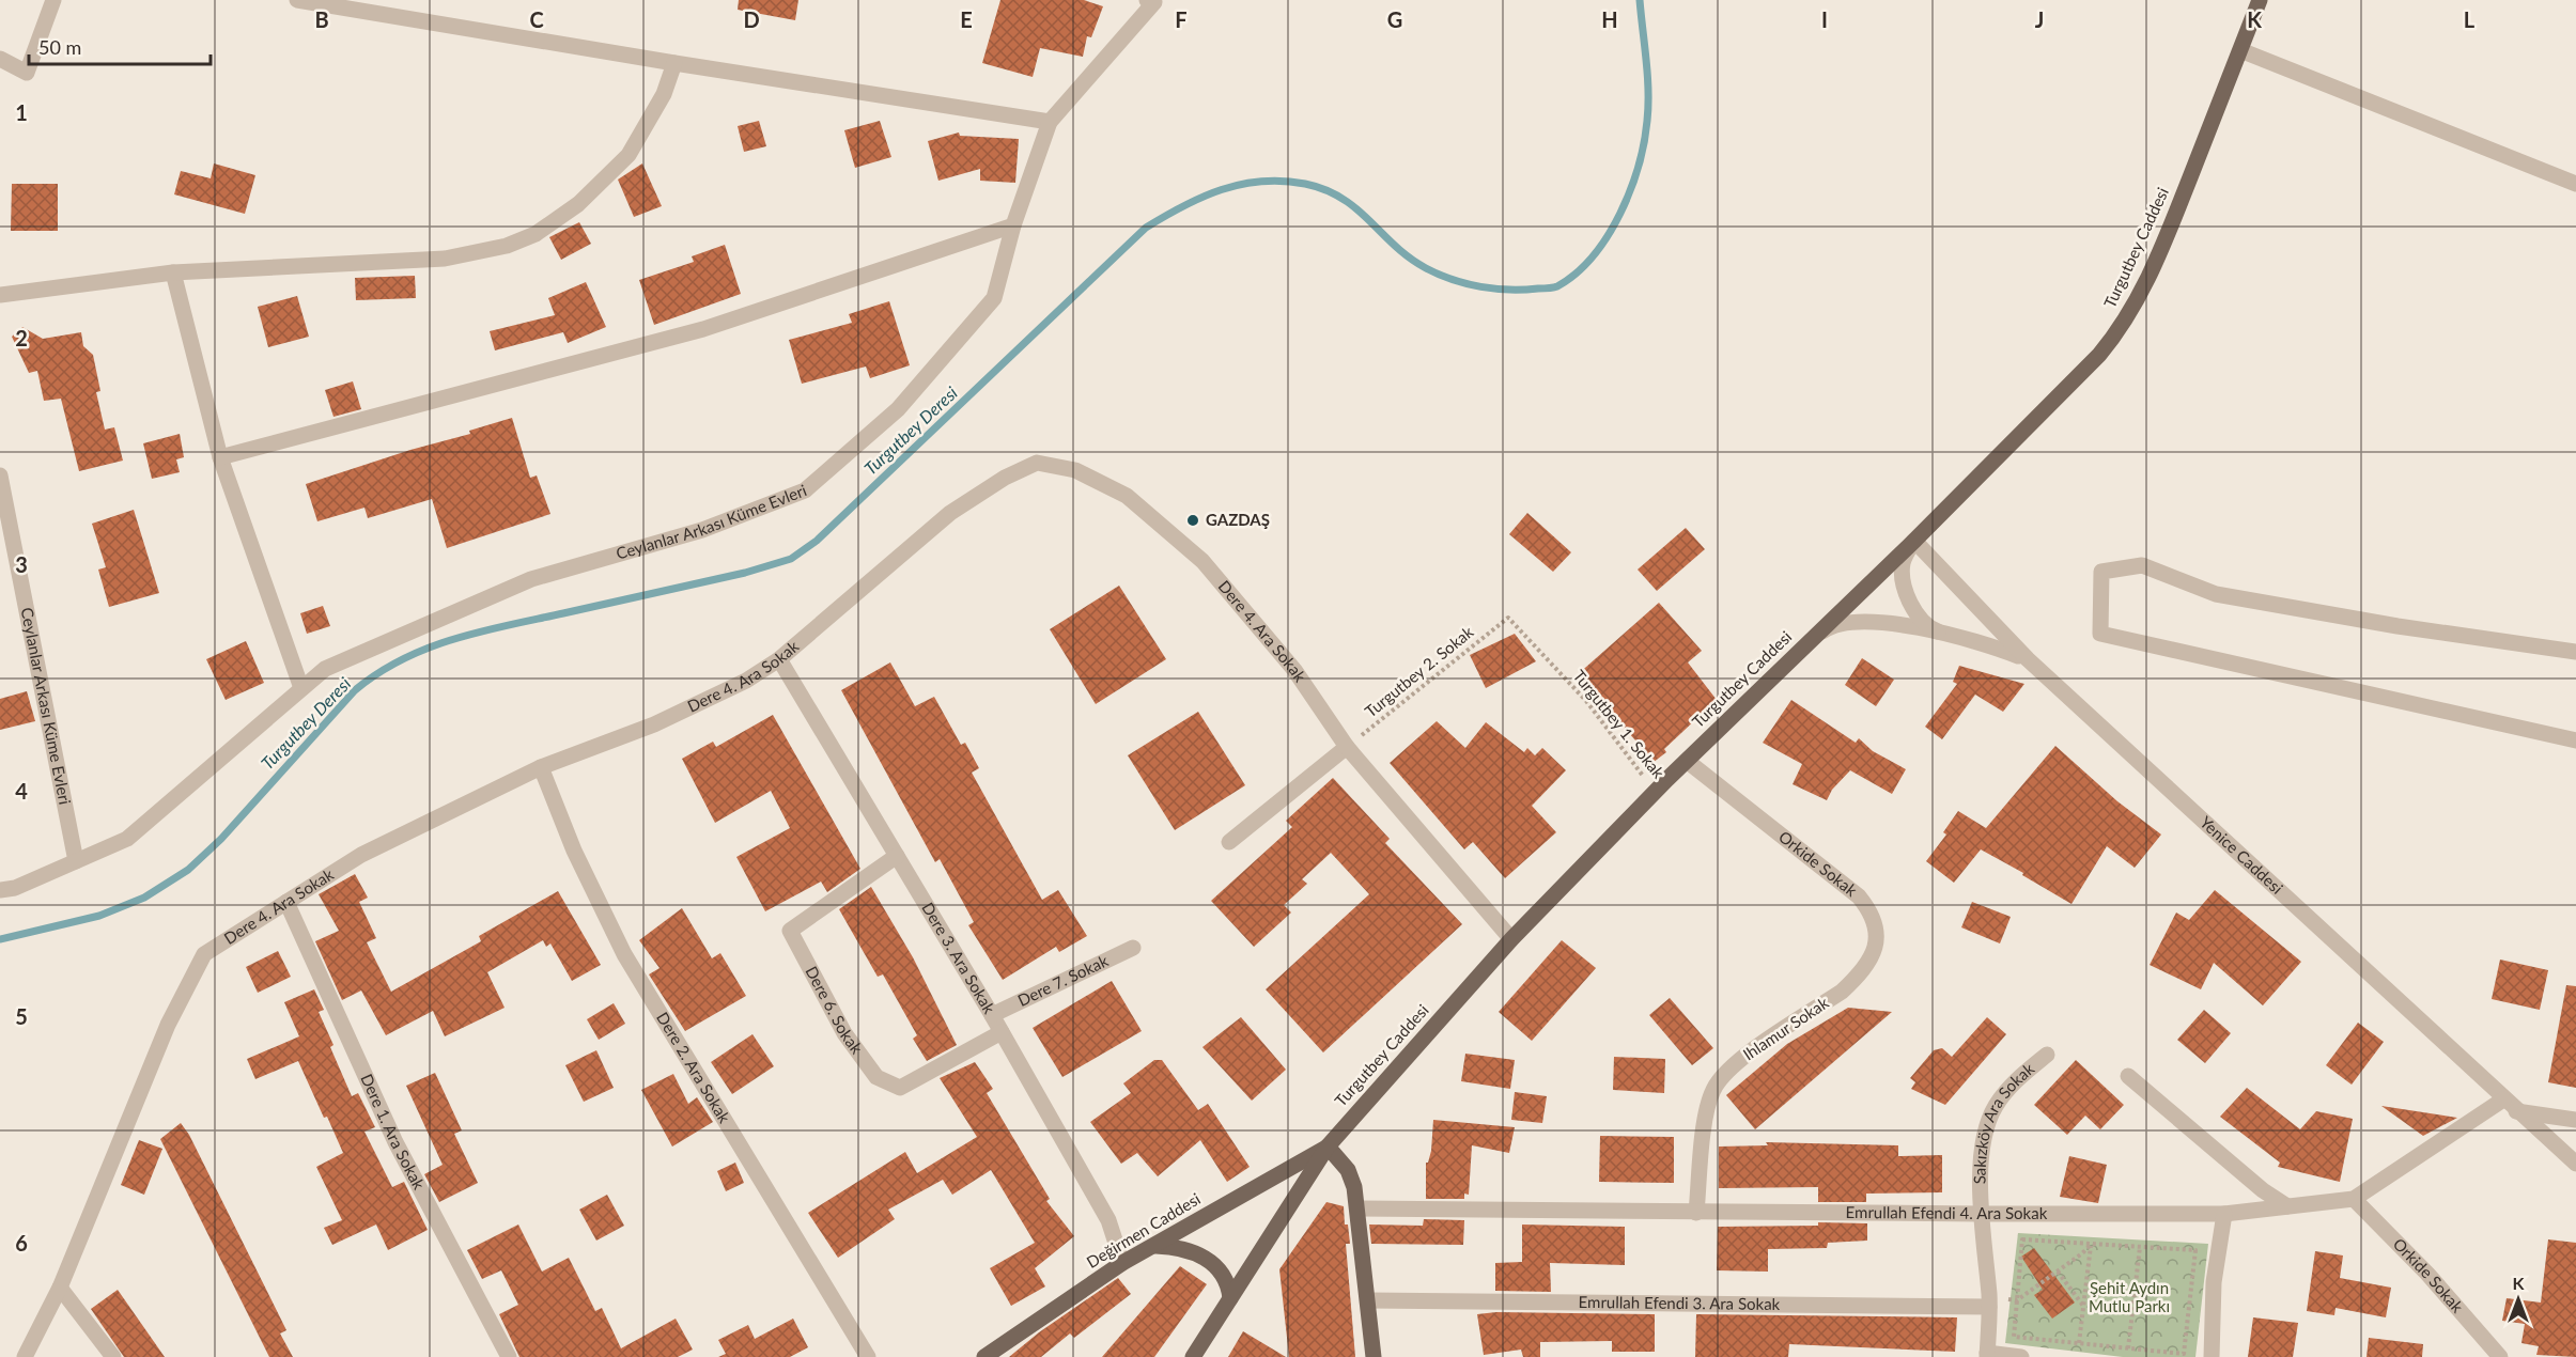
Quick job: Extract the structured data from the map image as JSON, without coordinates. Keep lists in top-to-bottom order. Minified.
{"streets":{"main road":["Turgutbey Caddesi","Değirmen Caddesi"],"street":["Ceylanlar Arkası Küme Evleri","Dere 4. Ara Sokak","Yenice Caddesi","Orkide Sokak","Dere 3. Ara Sokak","Dere 7. Sokak","Dere 6. Sokak","Ihlamur Sokak","Dere 2. Ara Sokak","Sakızköy Ara Sokak","Dere 1. Ara Sokak","Emrullah Efendi 4. Ara Sokak","Emrullah Efendi 3. Ara Sokak"],"path":["Turgutbey 2. Sokak","Turgutbey 1. Sokak"]},"crossings":[["Turgutbey Caddesi","Dere 4. Ara Sokak"],["Turgutbey Caddesi","Turgutbey 1. Sokak"],["Turgutbey Caddesi","Yenice Caddesi"],["Turgutbey Caddesi","Orkide Sokak"],["Turgutbey Caddesi","Değirmen Caddesi"],["Dere 4. Ara Sokak","Turgutbey 2. Sokak"],["Dere 4. Ara Sokak","Dere 3. Ara Sokak"],["Dere 4. Ara Sokak","Dere 2. Ara Sokak"],["Dere 4. Ara Sokak","Dere 1. Ara Sokak"],["Turgutbey 2. Sokak","Turgutbey 1. Sokak"],["Yenice Caddesi","Emrullah Efendi 4. Ara Sokak"],["Orkide Sokak","Ihlamur Sokak"],["Orkide Sokak","Emrullah Efendi 4. Ara Sokak"],["Dere 3. Ara Sokak","Dere 7. Sokak"],["Dere 3. Ara Sokak","Dere 6. Sokak"],["Dere 3. Ara Sokak","Değirmen Caddesi"],["Ihlamur Sokak","Emrullah Efendi 4. Ara Sokak"],["Sakızköy Ara Sokak","Emrullah Efendi 4. Ara Sokak"],["Sakızköy Ara Sokak","Emrullah Efendi 3. Ara Sokak"]],"water":["Turgutbey Deresi"],"parks":["Şehit Aydın Mutlu Parkı"],"places":["GAZDAŞ"],"scale_bar":"50 m","north":"top","grid":{"columns":["B","C","D","E","F","G","H","I","J","K","L"],"rows":["1","2","3","4","5","6"]}}
